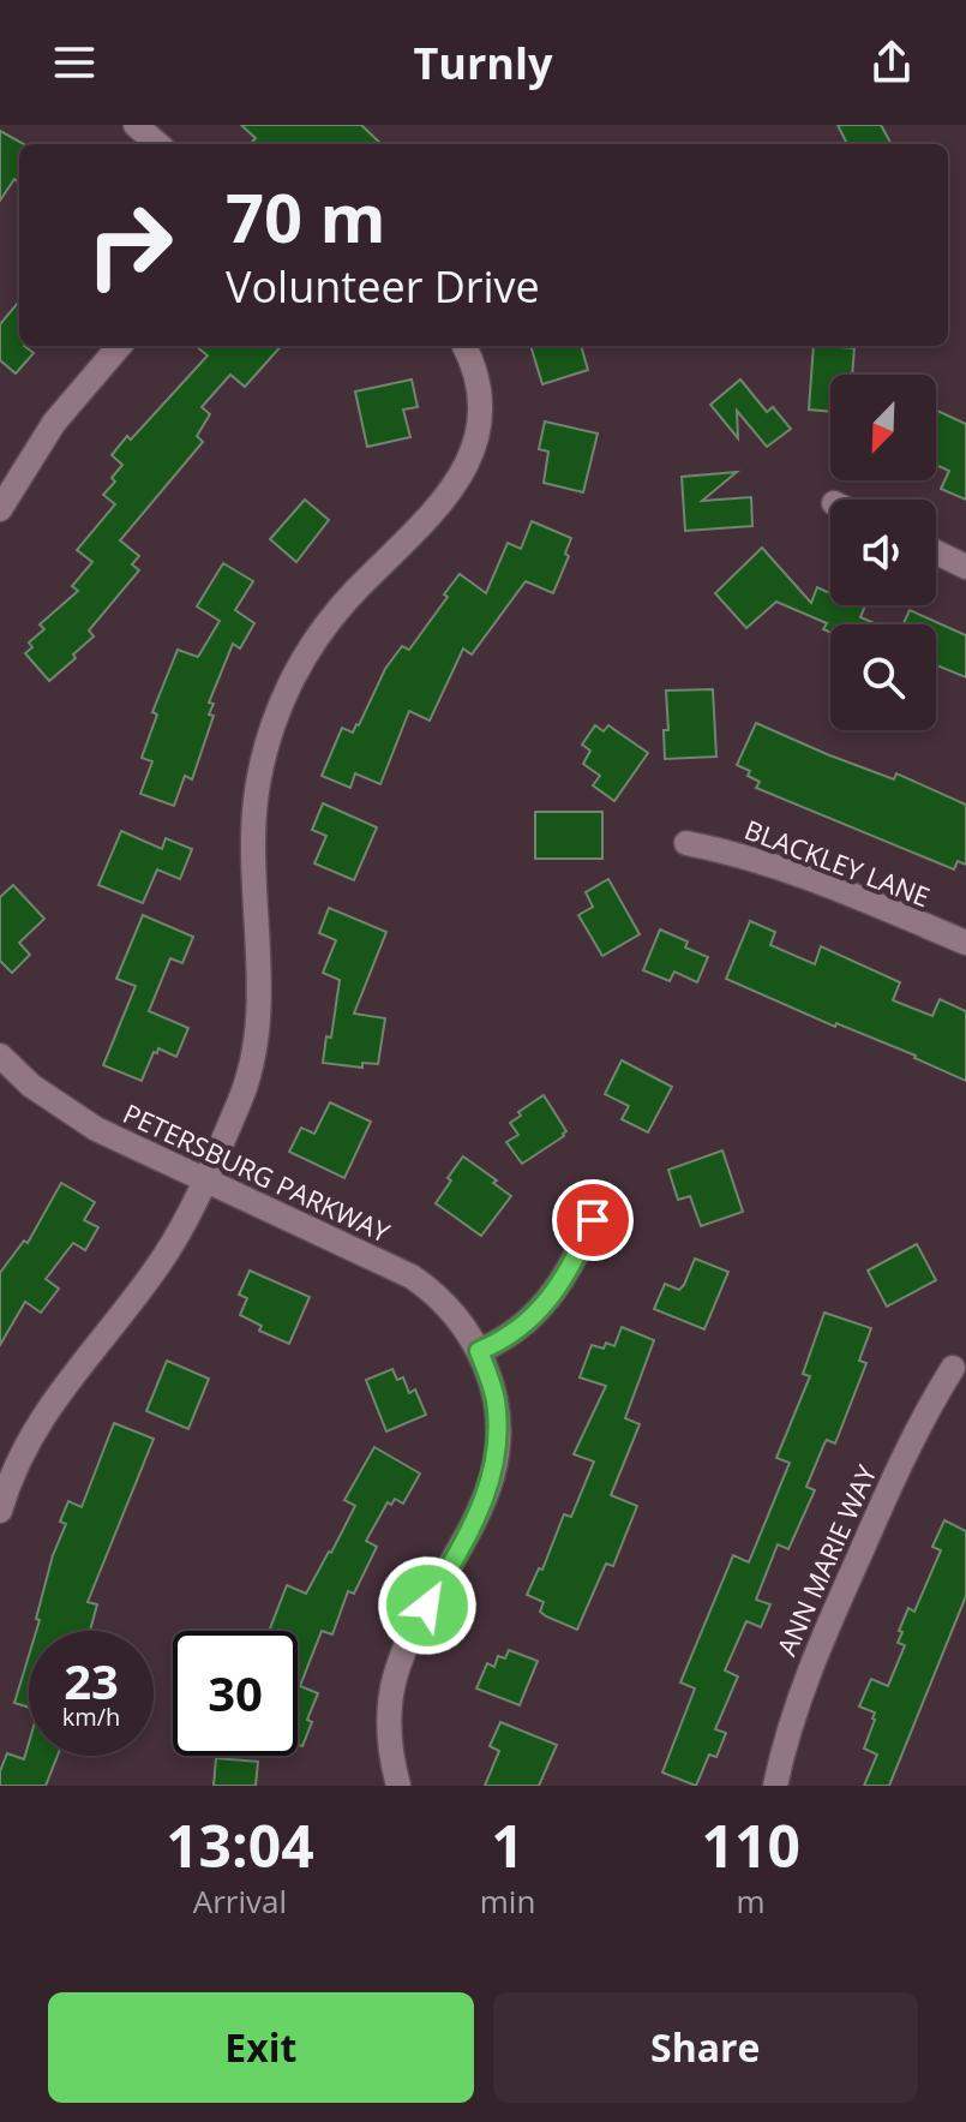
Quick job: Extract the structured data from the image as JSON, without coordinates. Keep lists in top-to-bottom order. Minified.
{"streets":{"street":["BLACKLEY LANE","PETERSBURG PARKWAY","ANN MARIE WAY"]},"north":"bottom left","page":{"header":"Turnly","turn":["70 m","Volunteer Drive"],"speed":"23 km/h","limit":"30","eta":["13:04","Arrival","1","min","110","m"],"buttons":["Exit","Share"]}}
